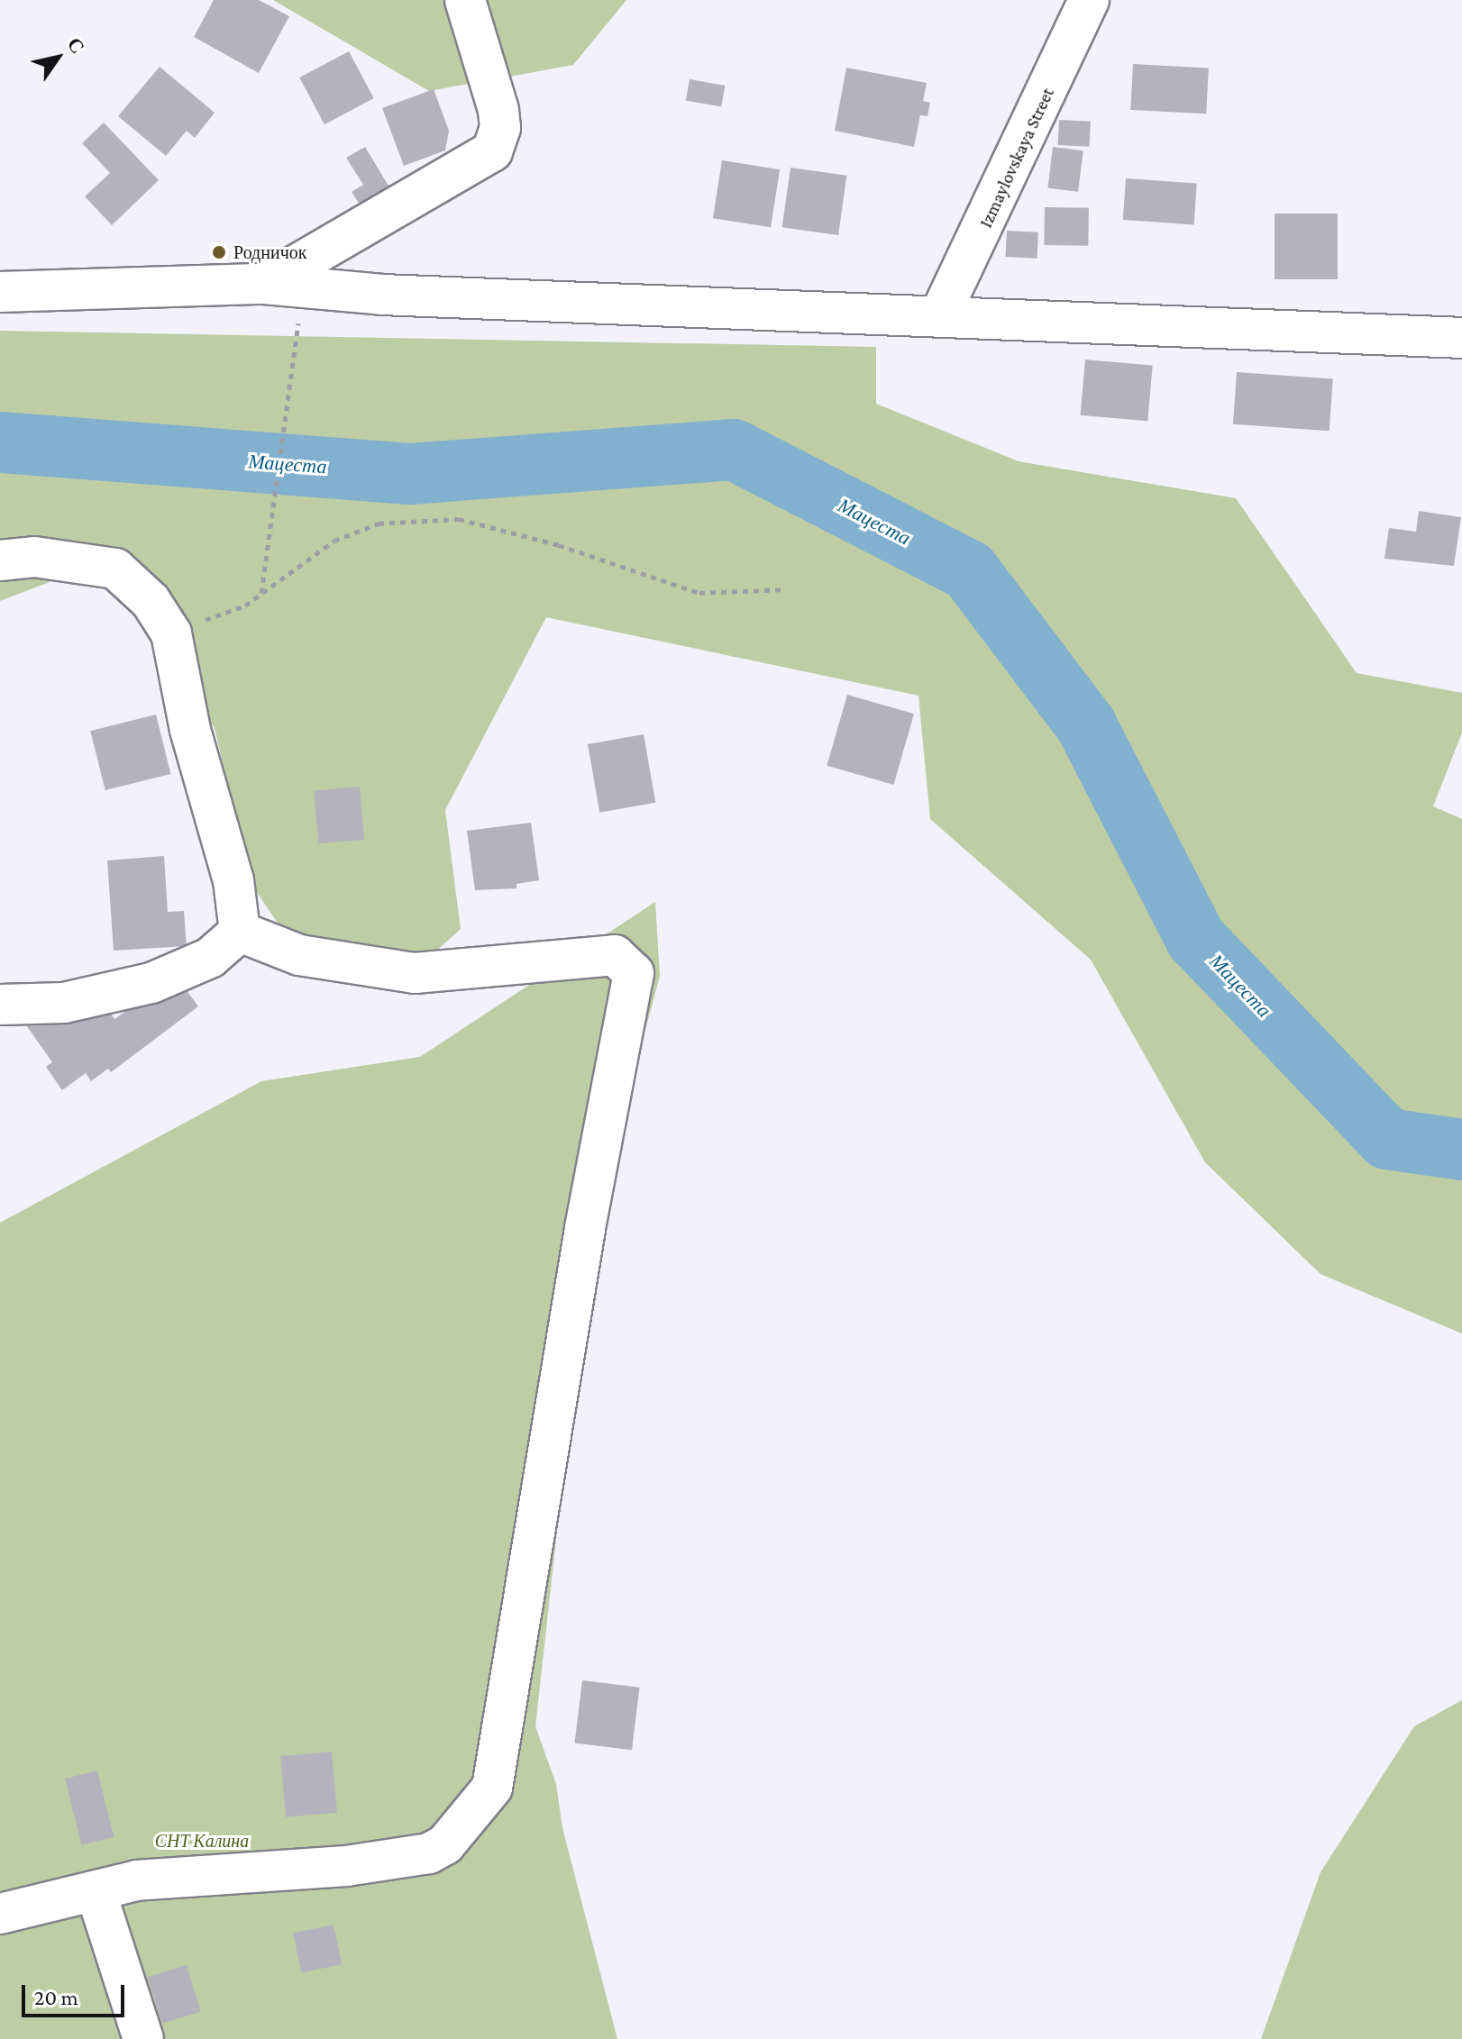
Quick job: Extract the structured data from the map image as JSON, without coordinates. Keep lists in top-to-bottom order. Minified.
{"streets":{"street":["Izmaylovskaya Street"]},"water":["Мацеста"],"parks":["СНТ Калина"],"places":["Родничок"],"scale_bar":"20 m","north":"top right"}
